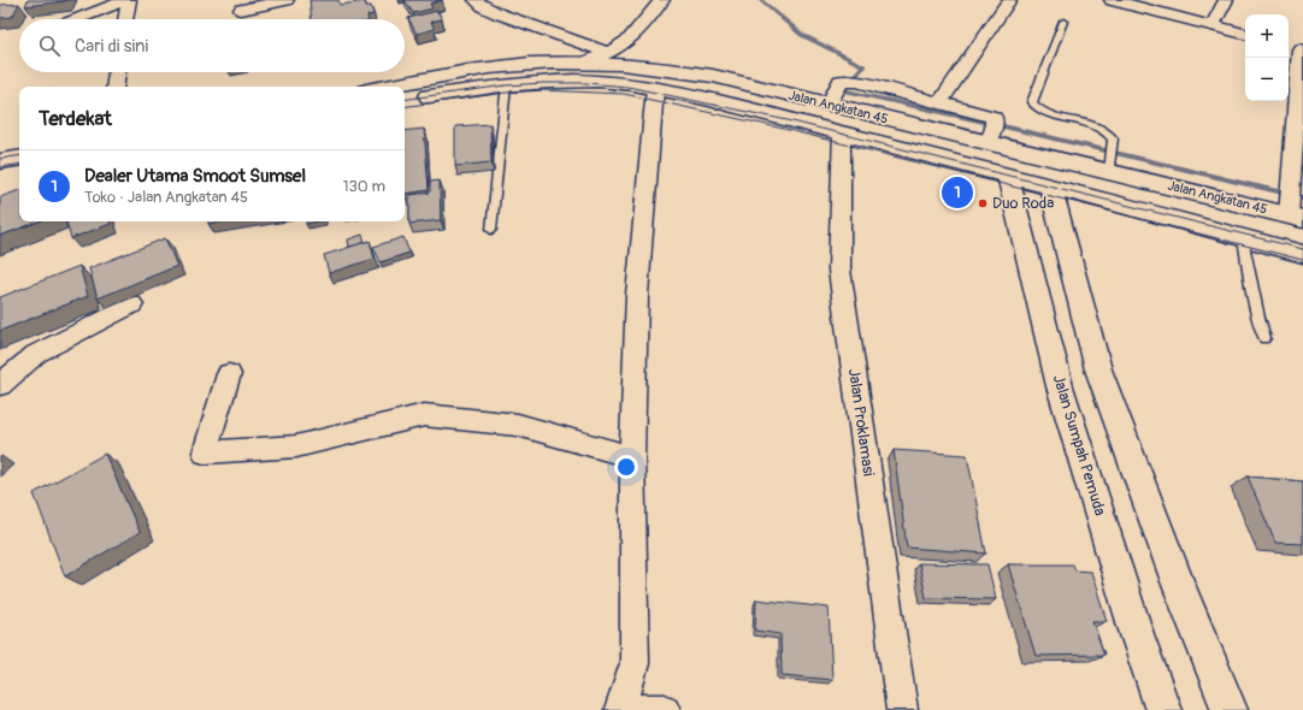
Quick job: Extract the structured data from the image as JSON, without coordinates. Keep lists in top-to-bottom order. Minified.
{"streets":{"main road":["Jalan Angkatan 45","Jalan Sumpah Pemuda"],"street":["Jalan Proklamasi"]},"crossings":[["Jalan Angkatan 45","Jalan Proklamasi"],["Jalan Angkatan 45","Jalan Sumpah Pemuda"]],"places":["Duo Roda"],"page":{"map_buttons":["+","−"],"search":"Cari di sini","heading":"Terdekat","list":[{"mark":"1","name":"Dealer Utama Smoot Sumsel","note":"Toko · Jalan Angkatan 45","value":"130 m"}],"pins":"1"}}
